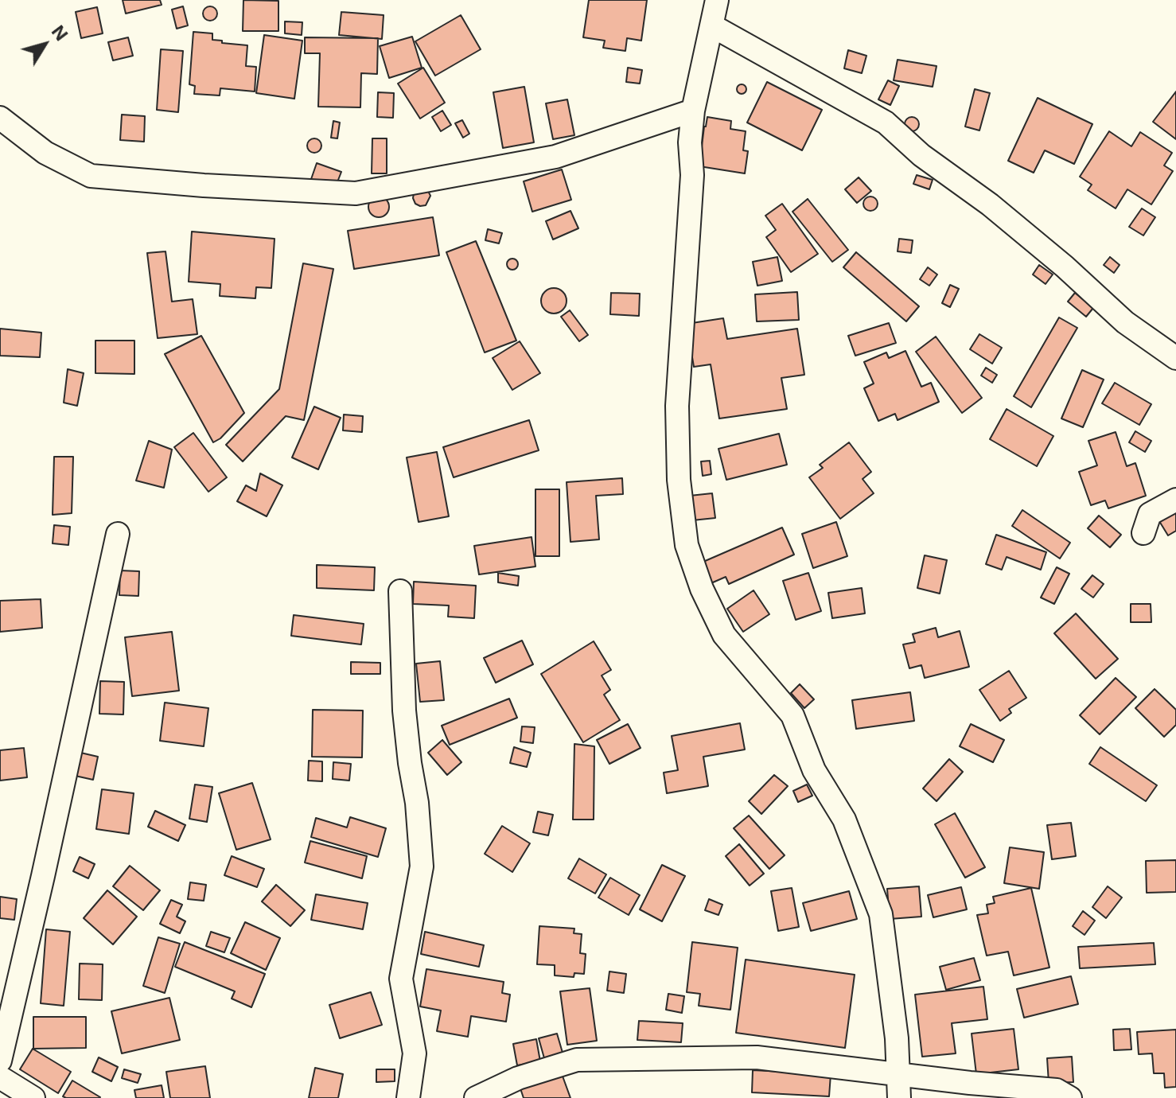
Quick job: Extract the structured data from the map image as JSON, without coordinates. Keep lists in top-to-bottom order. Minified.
{"north":"top right"}
